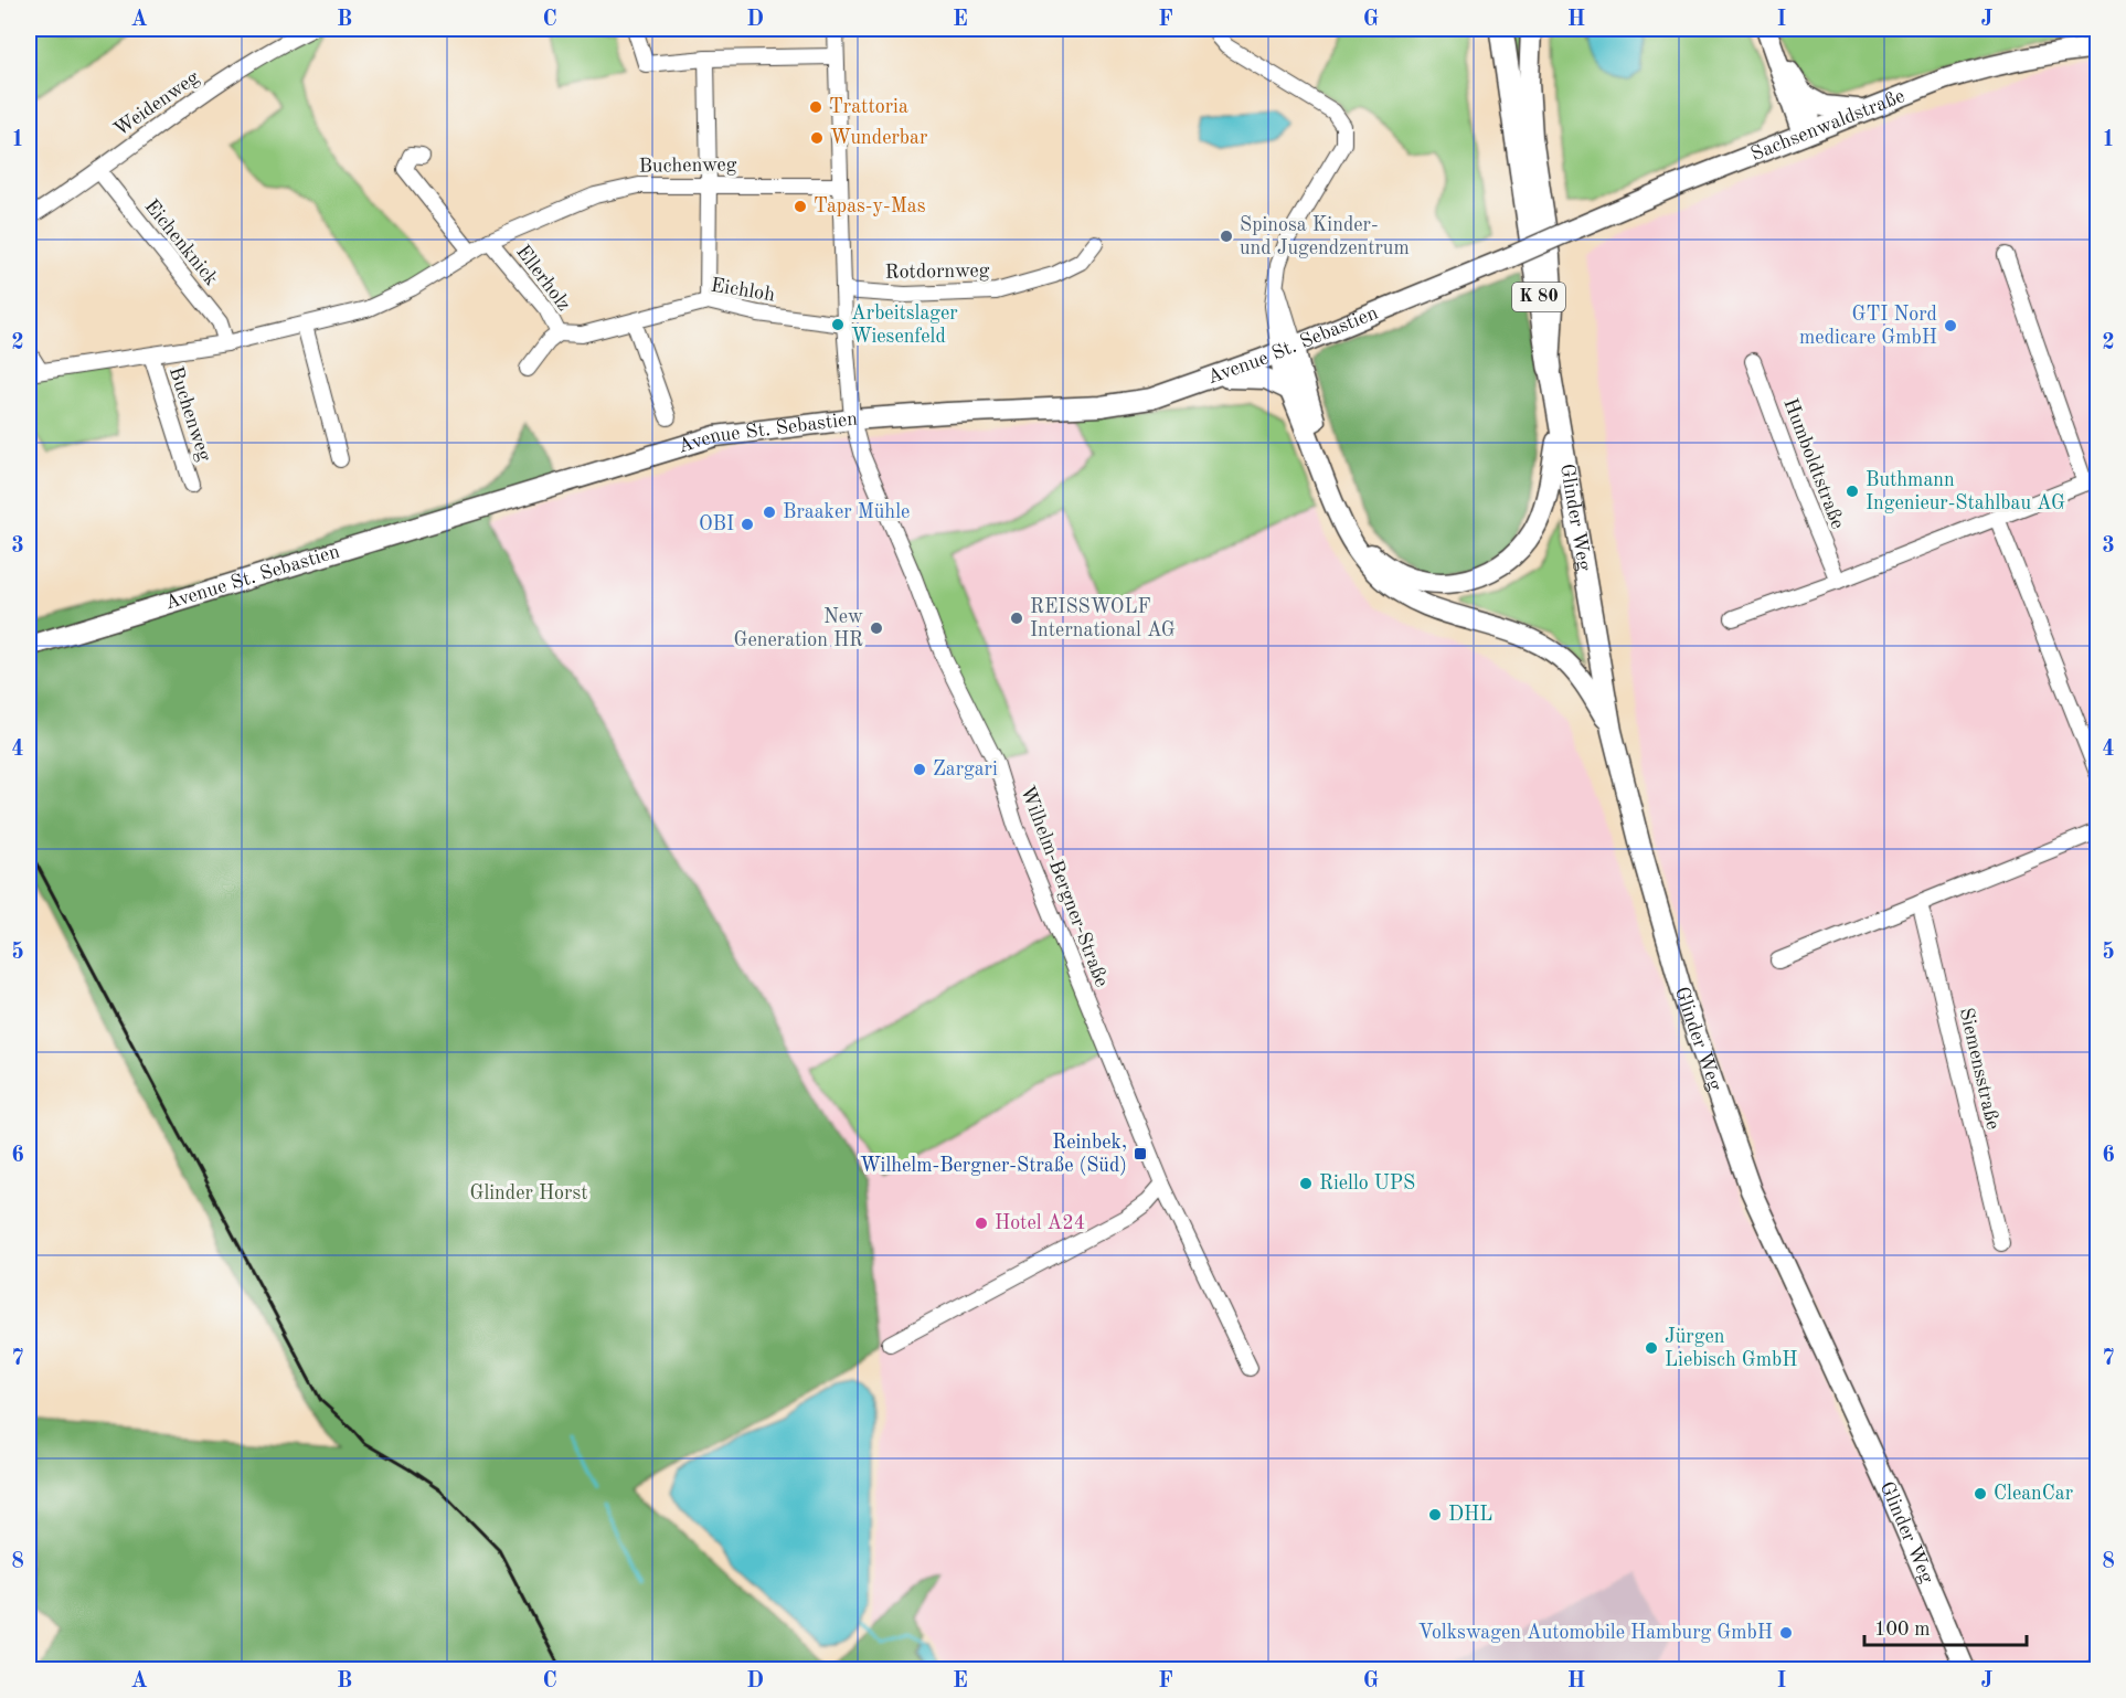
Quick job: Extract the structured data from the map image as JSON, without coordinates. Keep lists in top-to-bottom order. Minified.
{"streets":{"highway":["K 80"],"main road":["Sachsenwaldstraße","Avenue St. Sebastien","Glinder Weg"],"street":["Weidenweg","Buchenweg","Eichenknick","Rotdornweg","Ellerholz","Eichloh","Humboldtstraße","Wilhelm-Bergner-Straße","Siemensstraße"]},"crossings":[["Weidenweg","Eichenknick"],["Sachsenwaldstraße","Avenue St. Sebastien"],["Buchenweg","Eichenknick"],["Buchenweg","Ellerholz"],["Buchenweg","Wilhelm-Bergner-Straße"],["Rotdornweg","Wilhelm-Bergner-Straße"],["Ellerholz","Eichloh"],["Eichloh","Wilhelm-Bergner-Straße"],["K 80","Glinder Weg"],["Avenue St. Sebastien","Wilhelm-Bergner-Straße"]],"parks":["Glinder Horst"],"places":{"other":["Trattoria","Wunderbar","Tapas-y-Mas","Spinosa Kinder- und Jugendzentrum","Arbeitslager Wiesenfeld","GTI Nord medicare GmbH","Buthmann Ingenieur-Stahlbau AG","Braaker Mühle","OBI","REISSWOLF International AG","New Generation HR","Zargari","Riello UPS","Hotel A24","Jürgen Liebisch GmbH","CleanCar","DHL","Volkswagen Automobile Hamburg GmbH"],"transit":["Reinbek, Wilhelm-Bergner-Straße (Süd)"]},"scale_bar":"100 m","grid":{"columns":["A","B","C","D","E","F","G","H","I","J"],"rows":["1","2","3","4","5","6","7","8"]}}
